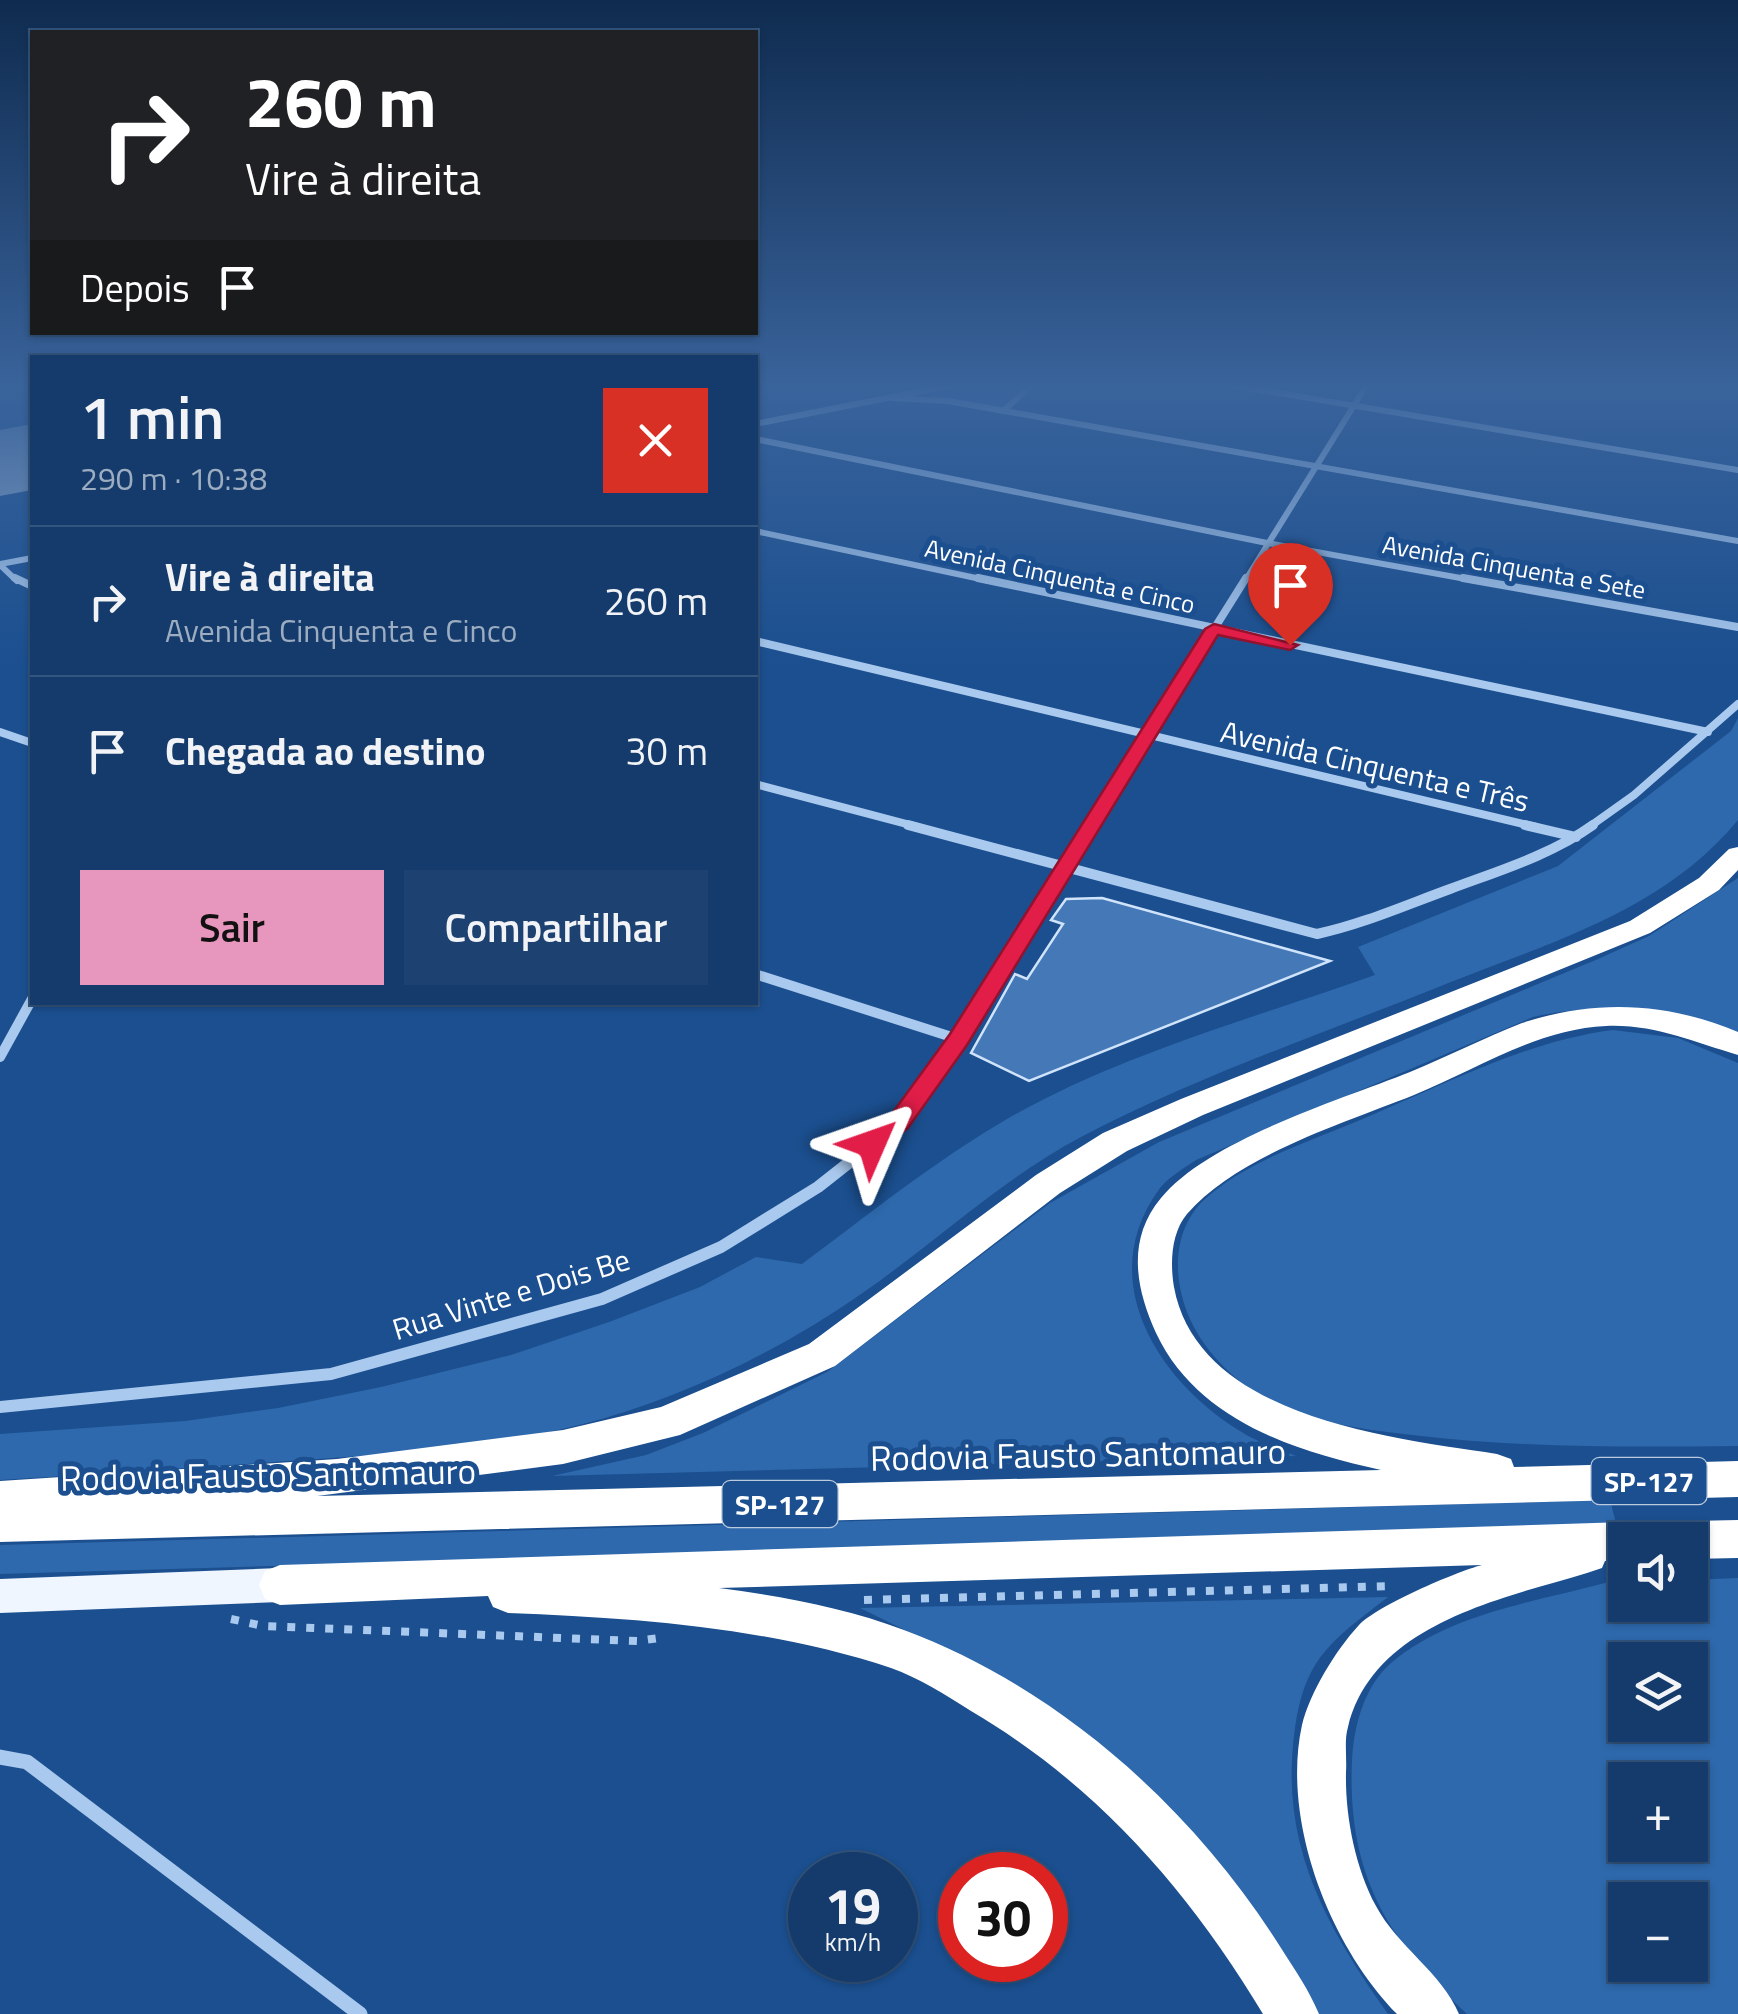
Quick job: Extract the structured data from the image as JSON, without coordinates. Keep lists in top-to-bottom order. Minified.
{"streets":{"highway":["Rodovia Fausto Santomauro","SP-127"],"street":["Avenida Cinquenta e Sete","Avenida Cinquenta e Cinco","Avenida Cinquenta e Três","Rua Vinte e Dois Be"]},"crossings":[["Avenida Cinquenta e Sete","Rua Vinte e Dois Be"],["Avenida Cinquenta e Cinco","Rua Vinte e Dois Be"],["Avenida Cinquenta e Três","Rua Vinte e Dois Be"]],"page":{"turn":["260 m","Vire à direita"],"then":"Depois","heading":["1 min","290 m · 10:38"],"list":[{"name":"Vire à direita","note":"Avenida Cinquenta e Cinco","value":"260 m"},{"name":"Chegada ao destino","value":"30 m"}],"buttons":["Sair","Compartilhar"],"map_buttons":["+","−"],"speed":"19 km/h","limit":"30"}}
